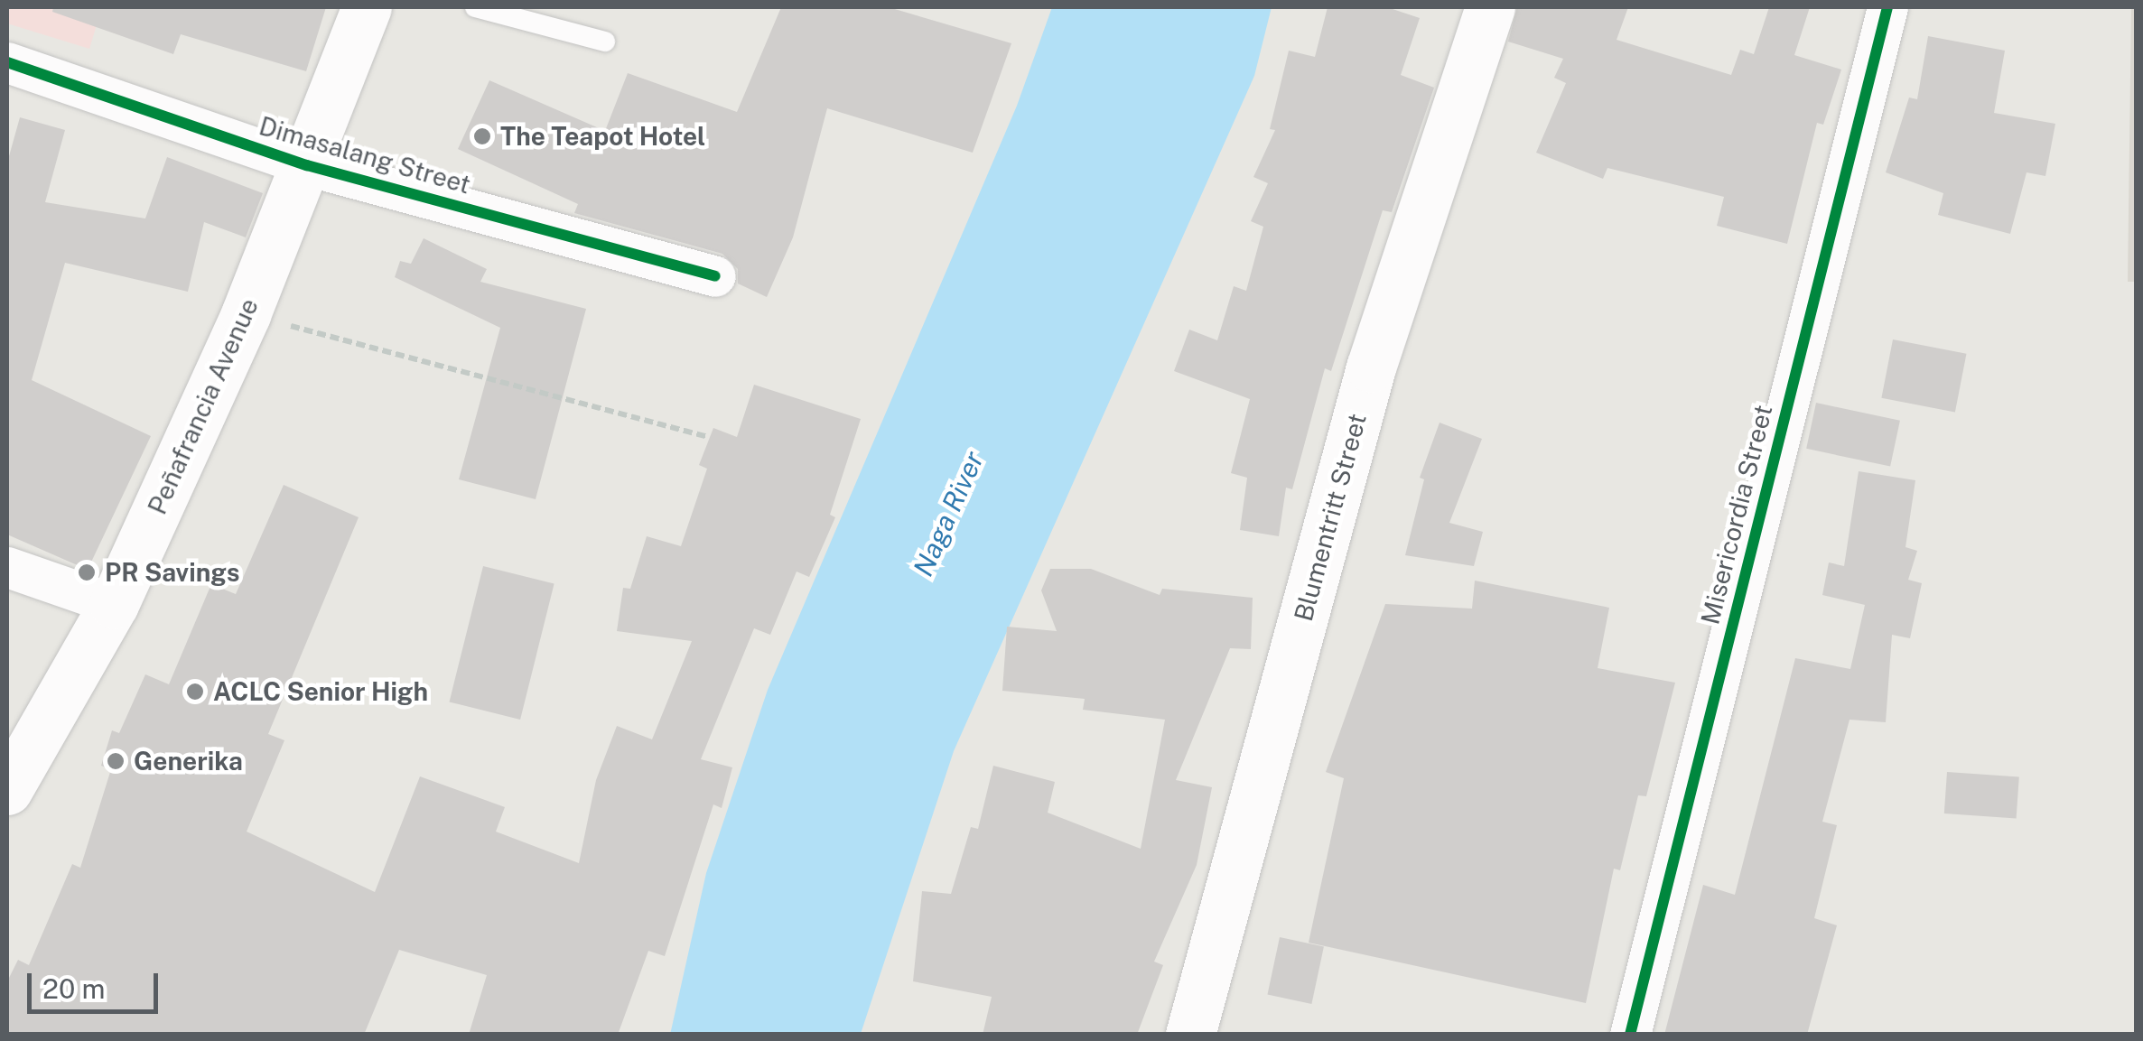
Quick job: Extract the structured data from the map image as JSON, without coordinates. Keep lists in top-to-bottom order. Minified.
{"streets":{"main road":["Peñafrancia Avenue","Blumentritt Street"],"street":["Dimasalang Street","Misericordia Street"]},"crossings":[["Dimasalang Street","Peñafrancia Avenue"]],"water":["Naga River"],"places":["The Teapot Hotel","PR Savings","ACLC Senior High","Generika"],"scale_bar":"20 m"}
